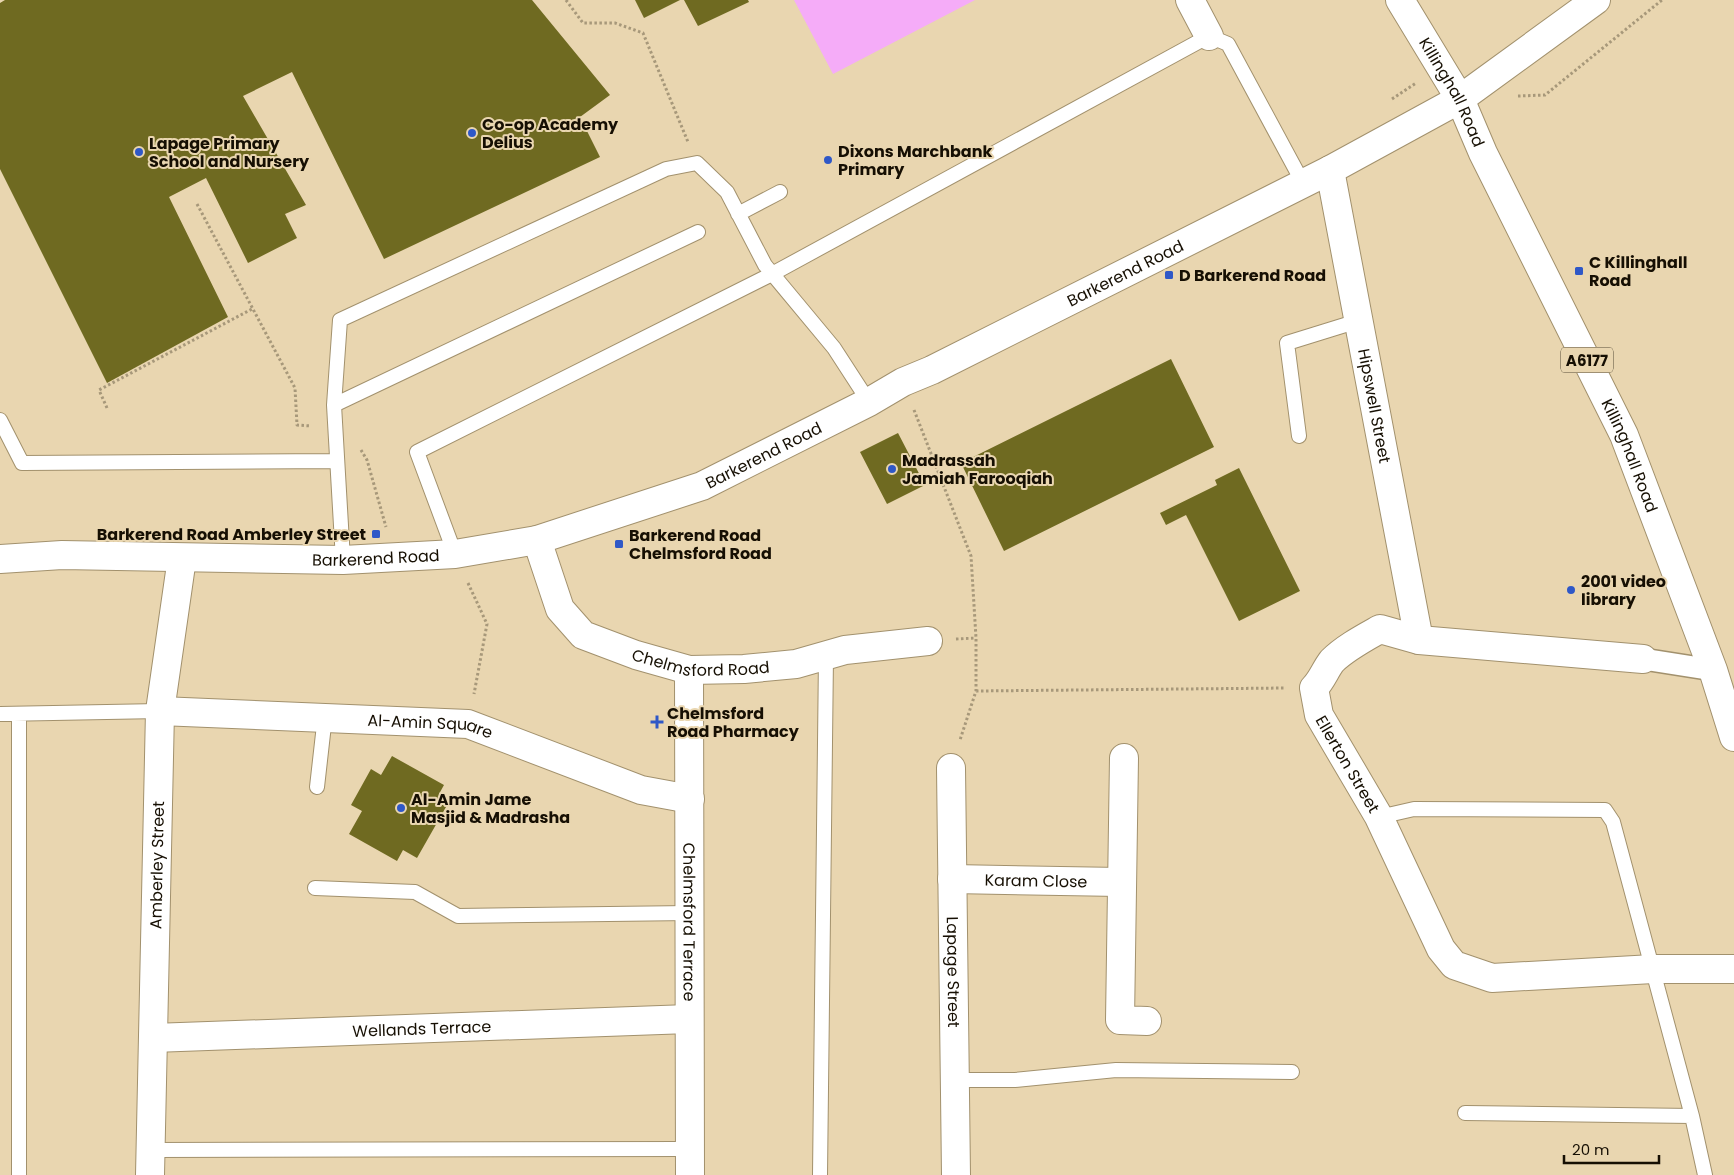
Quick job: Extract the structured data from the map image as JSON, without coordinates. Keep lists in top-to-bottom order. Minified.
{"streets":{"main road":["Killinghall Road","Barkerend Road","A6177","Hipswell Street","Chelmsford Road","Al-Amin Square","Ellerton Street","Amberley Street","Karam Close","Chelmsford Terrace","Lapage Street","Wellands Terrace"]},"crossings":[["Killinghall Road","Barkerend Road"],["Barkerend Road","Hipswell Street"],["Barkerend Road","Chelmsford Road"],["Barkerend Road","Amberley Street"],["Chelmsford Road","Chelmsford Terrace"],["Al-Amin Square","Amberley Street"],["Al-Amin Square","Chelmsford Terrace"],["Amberley Street","Wellands Terrace"],["Karam Close","Lapage Street"],["Chelmsford Terrace","Wellands Terrace"]],"places":{"other":["Co-op Academy Delius","Lapage Primary School and Nursery","Dixons Marchbank Primary","Madrassah Jamiah Farooqiah","2001 video library","Al-Amin Jame Masjid & Madrasha"],"transit":["C Killinghall Road","D Barkerend Road","Barkerend Road Amberley Street","Barkerend Road Chelmsford Road"],"health":["Chelmsford Road Pharmacy"]},"scale_bar":"20 m"}
